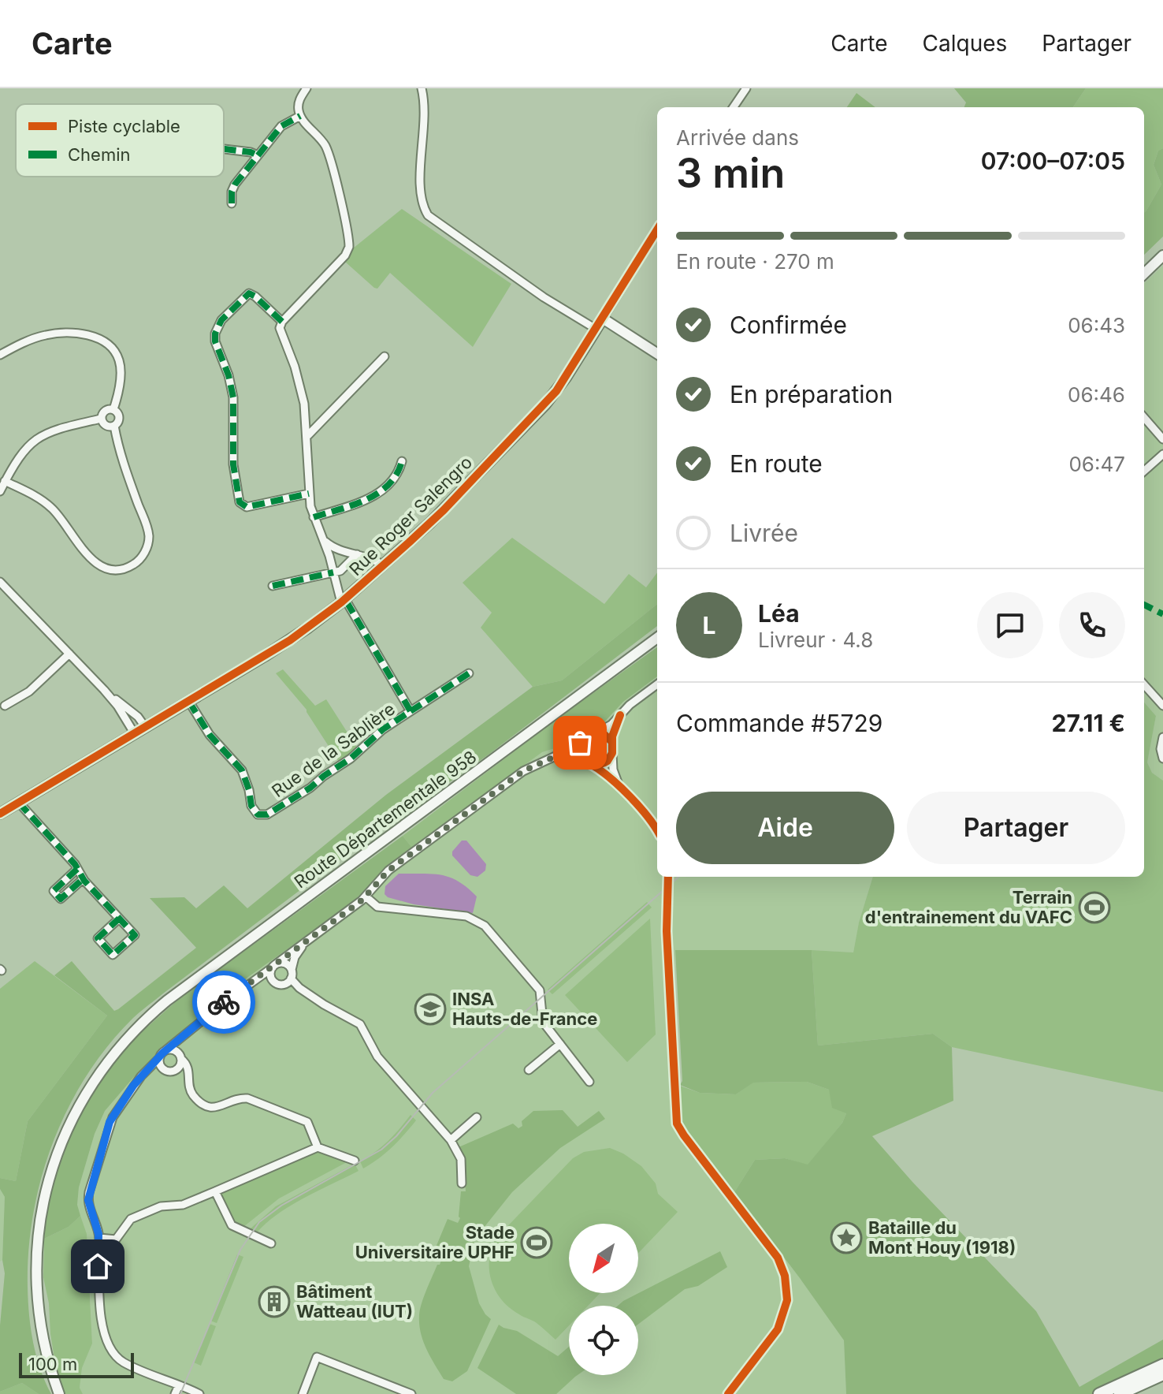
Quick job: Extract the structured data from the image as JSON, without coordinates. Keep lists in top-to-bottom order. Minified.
{"streets":{"main road":["Rue Roger Salengro","Route Départementale 958"],"street":["Rue de la Sablière"]},"crossings":[["Rue Roger Salengro","Rue de la Sablière"]],"places":{"sports":["Terrain d'entrainement du VAFC","Stade Universitaire UPHF"],"school or university":["INSA Hauts-de-France"],"place":["Bataille du Mont Houy (1918)"],"building":["Bâtiment Watteau (IUT)"]},"legend":["Piste cyclable","Chemin"],"scale_bar":"100 m","north":"bottom left","page":{"header":"Carte","nav":["Carte","Calques","Partager"],"heading":["3 min","Arrivée dans","07:00–07:05"],"panel":["Léa","Livreur · 4.8","Commande #5729","27.11 €"],"bar":"En route · 270 m","list":[["Confirmée","06:43"],["En préparation","06:46"],["En route","06:47"],"Livrée"],"round":"L","buttons":["Aide","Partager"],"scale":"100 m"}}
